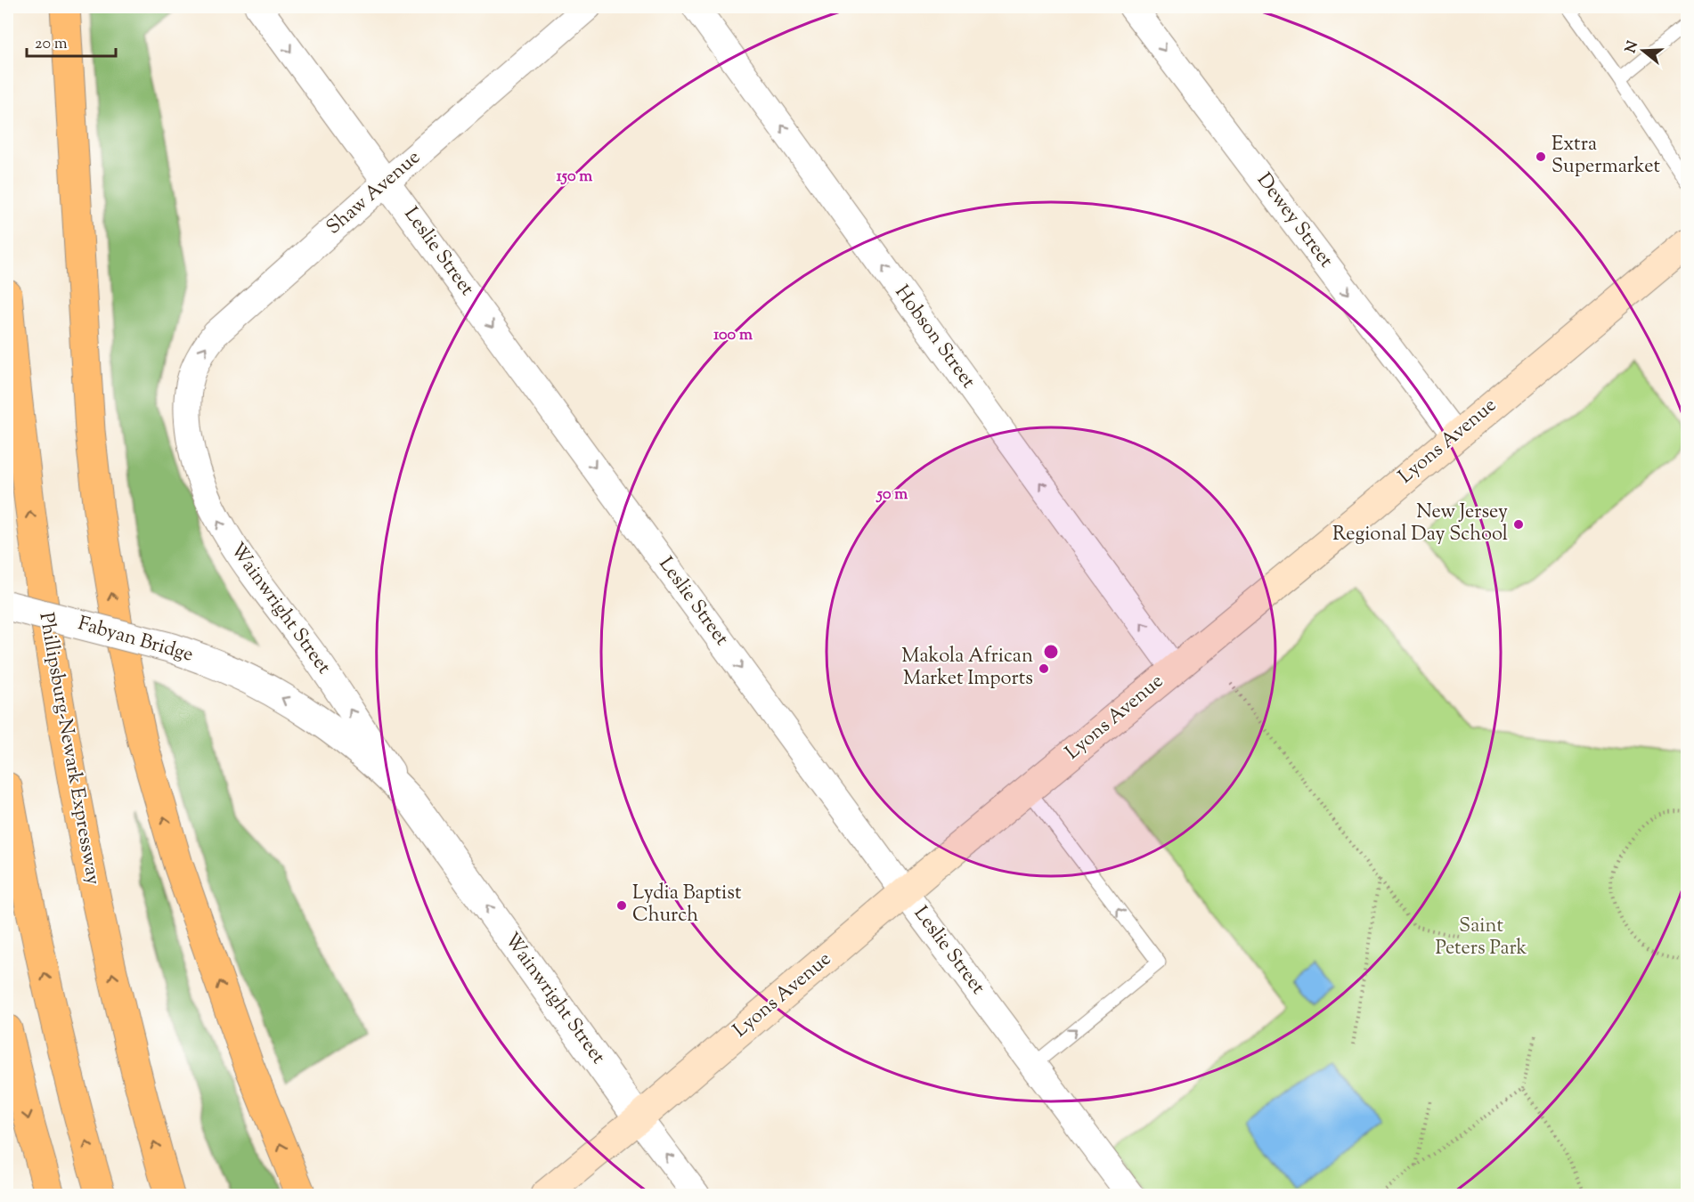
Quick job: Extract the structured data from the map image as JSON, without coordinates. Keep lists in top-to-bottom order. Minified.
{"streets":{"highway":["Phillipsburg-Newark Expressway"],"main road":["Lyons Avenue"],"street":["Shaw Avenue","Dewey Street","Leslie Street","Hobson Street","Wainwright Street","Fabyan Bridge"]},"crossings":[["Shaw Avenue","Leslie Street"],["Shaw Avenue","Wainwright Street"],["Dewey Street","Lyons Avenue"],["Leslie Street","Lyons Avenue"],["Hobson Street","Lyons Avenue"],["Lyons Avenue","Wainwright Street"],["Wainwright Street","Fabyan Bridge"]],"one_way":["Shaw Avenue","Dewey Street","Leslie Street","Hobson Street","Wainwright Street"],"parks":["Saint Peters Park"],"places":["Extra Supermarket","New Jersey Regional Day School","Makola African Market Imports","Lydia Baptist Church"],"scale_bar":"20 m","north":"left","rings":["150 m","100 m","50 m"]}
